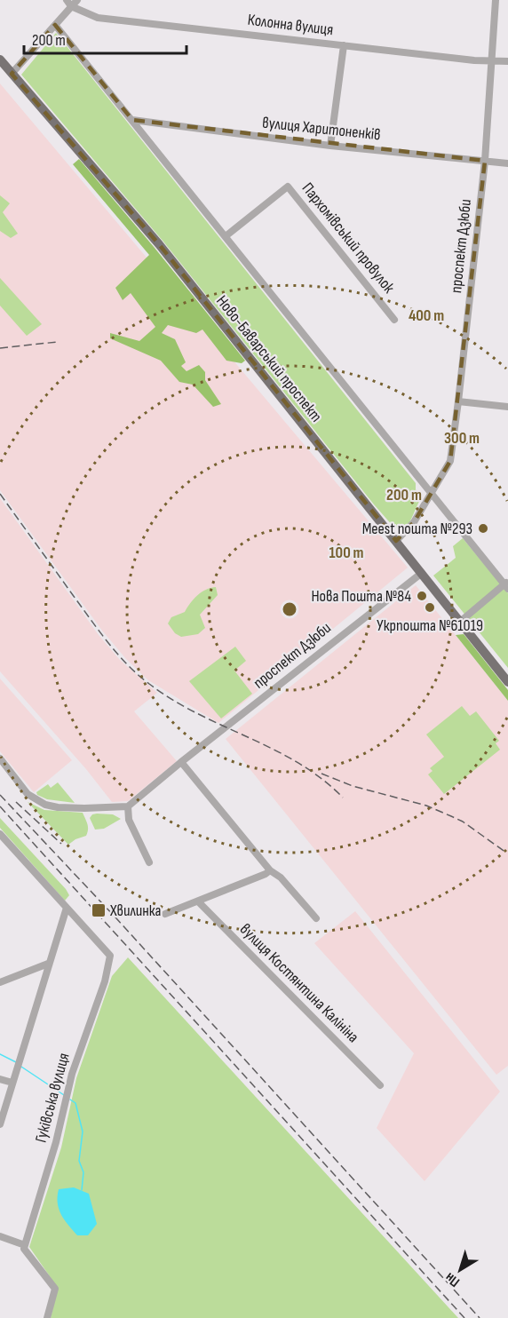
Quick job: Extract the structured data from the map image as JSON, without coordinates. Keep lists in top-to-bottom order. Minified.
{"streets":{"main road":["Ново-Баварський проспект"],"street":["Колонна вулиця","вулиця Харитоненків","Пархомівський провулок","проспект Дзюби","вулиця Костянтина Калініна","Гуківська вулиця"]},"crossings":[["Колонна вулиця","проспект Дзюби"],["вулиця Харитоненків","проспект Дзюби"],["проспект Дзюби","Ново-Баварський проспект"]],"places":{"other":["Meest пошта №293","Нова Пошта №84","Укрпошта №61019"],"transit":["Хвилинка"]},"scale_bar":"200 m","north":"bottom left","rings":["400 m","300 m","200 m","100 m"]}
